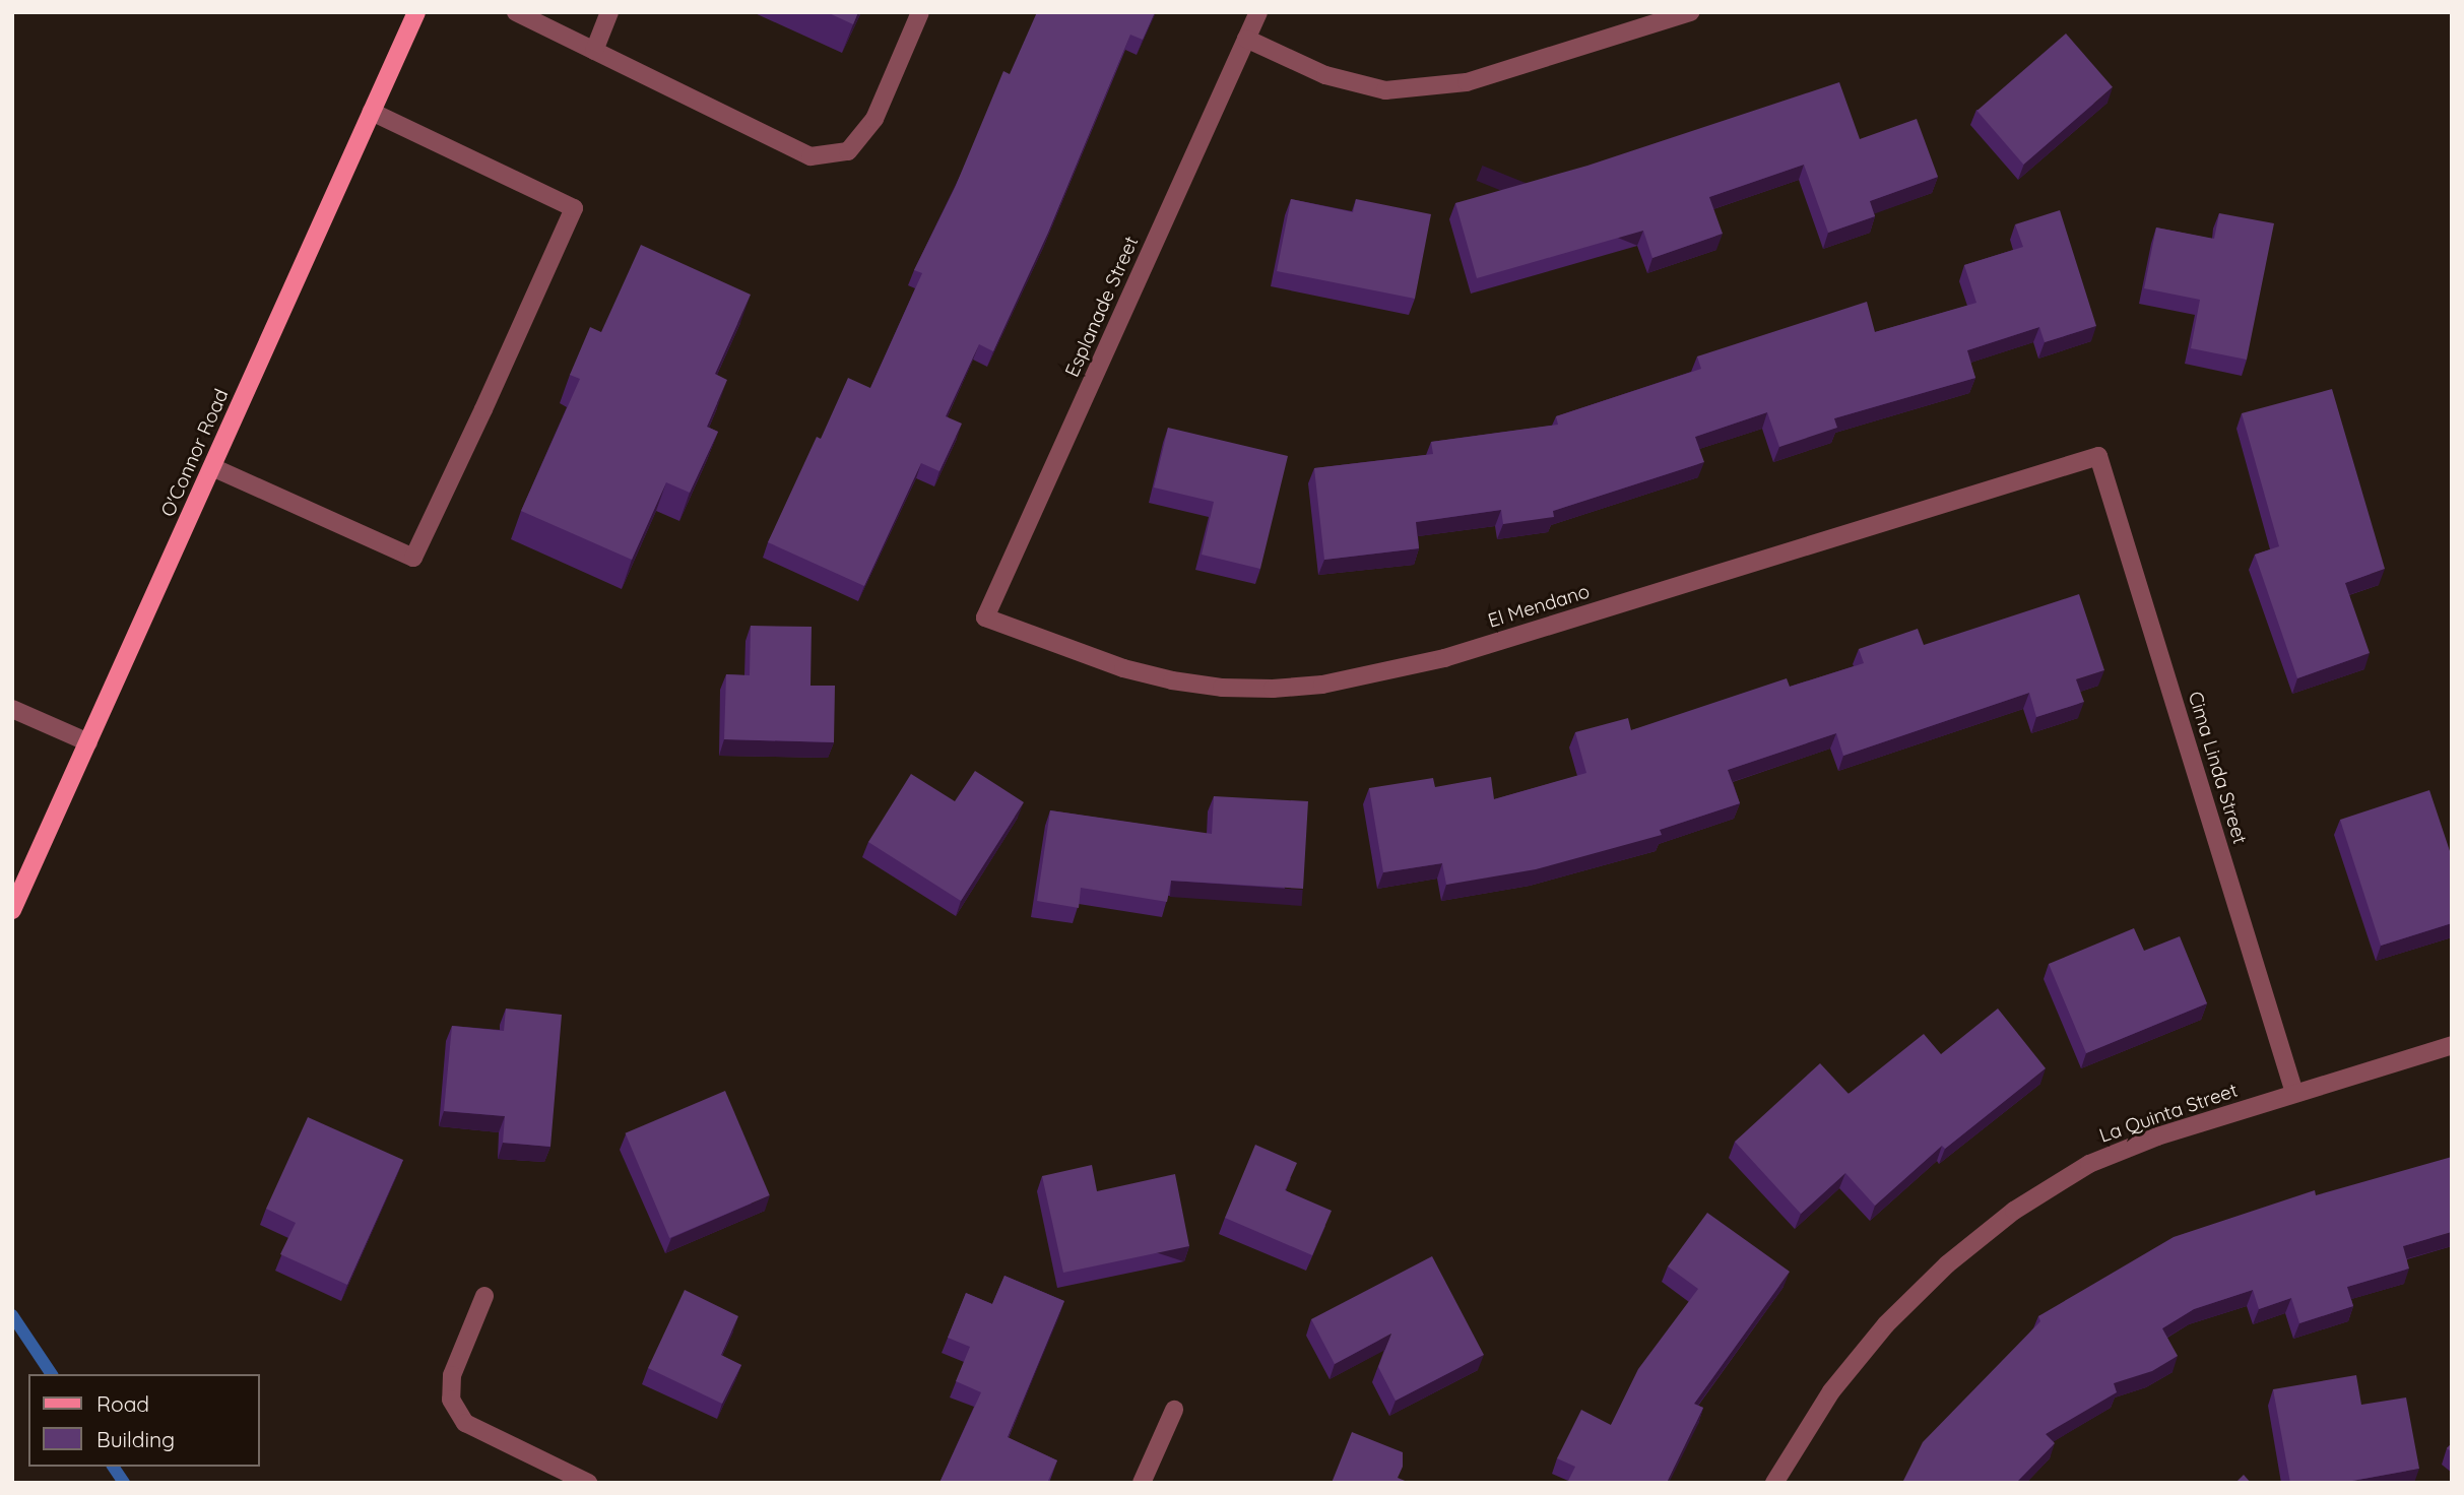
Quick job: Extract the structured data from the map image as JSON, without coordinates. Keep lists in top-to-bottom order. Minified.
{"streets":{"main road":["O'Connor Road"],"street":["Esplanade Street","El Mendano","Cima Linda Street","La Quinta Street"]},"crossings":[["Esplanade Street","El Mendano"],["El Mendano","Cima Linda Street"],["Cima Linda Street","La Quinta Street"]],"legend":["Road","Building"]}
